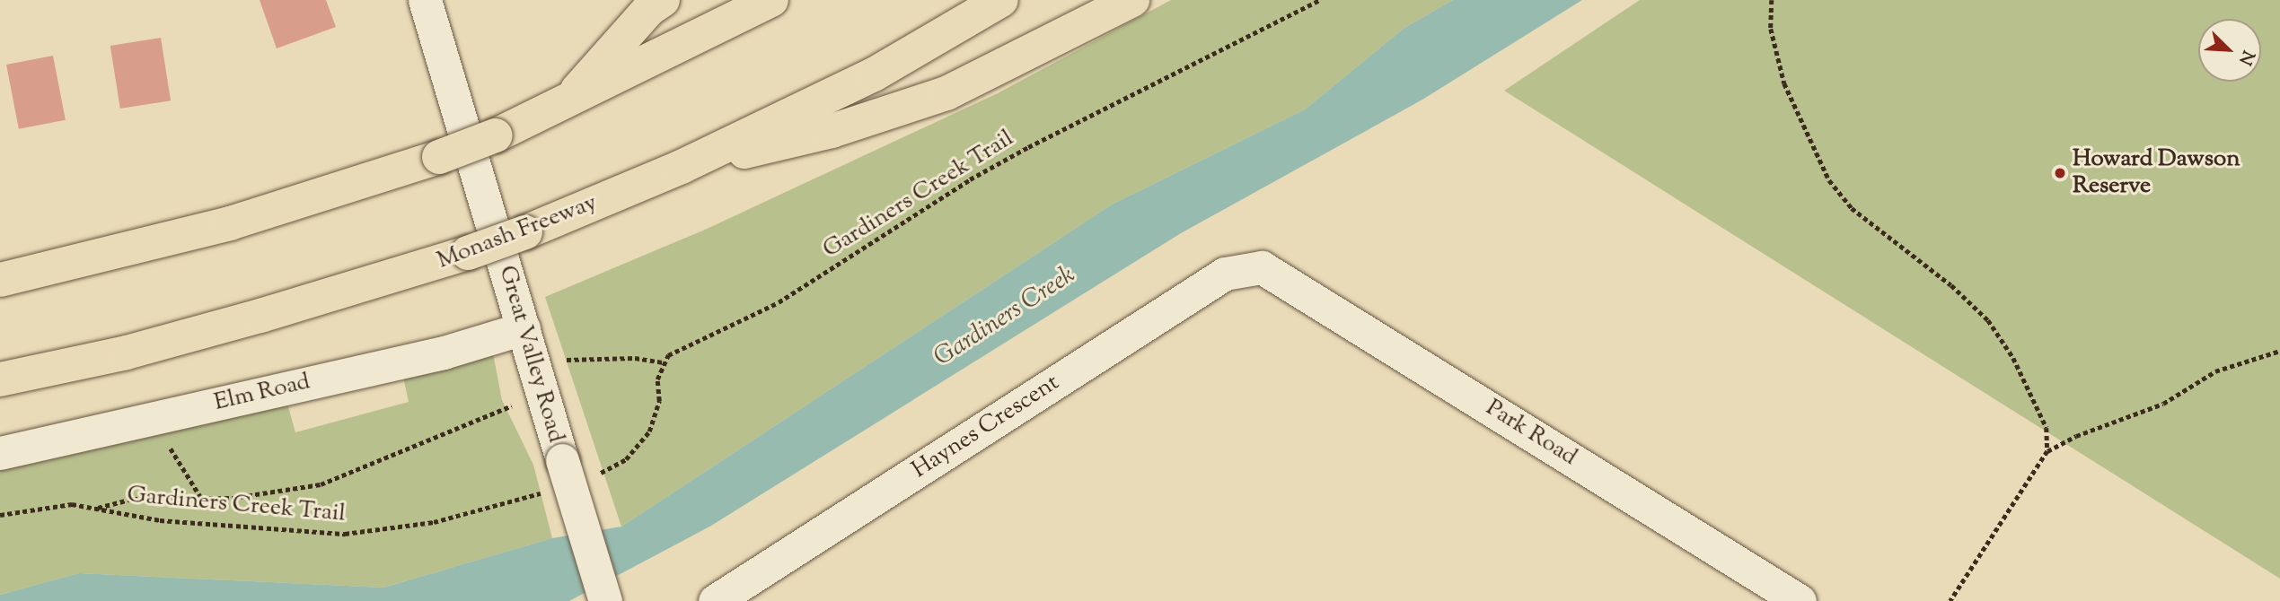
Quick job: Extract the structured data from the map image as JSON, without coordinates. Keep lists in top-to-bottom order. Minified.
{"streets":{"highway":["Monash Freeway"],"street":["Great Valley Road","Elm Road","Haynes Crescent","Park Road"],"path":["Gardiners Creek Trail"]},"crossings":[["Great Valley Road","Elm Road"],["Haynes Crescent","Park Road"]],"water":["Gardiners Creek"],"places":["Howard Dawson Reserve"],"north":"bottom right"}
